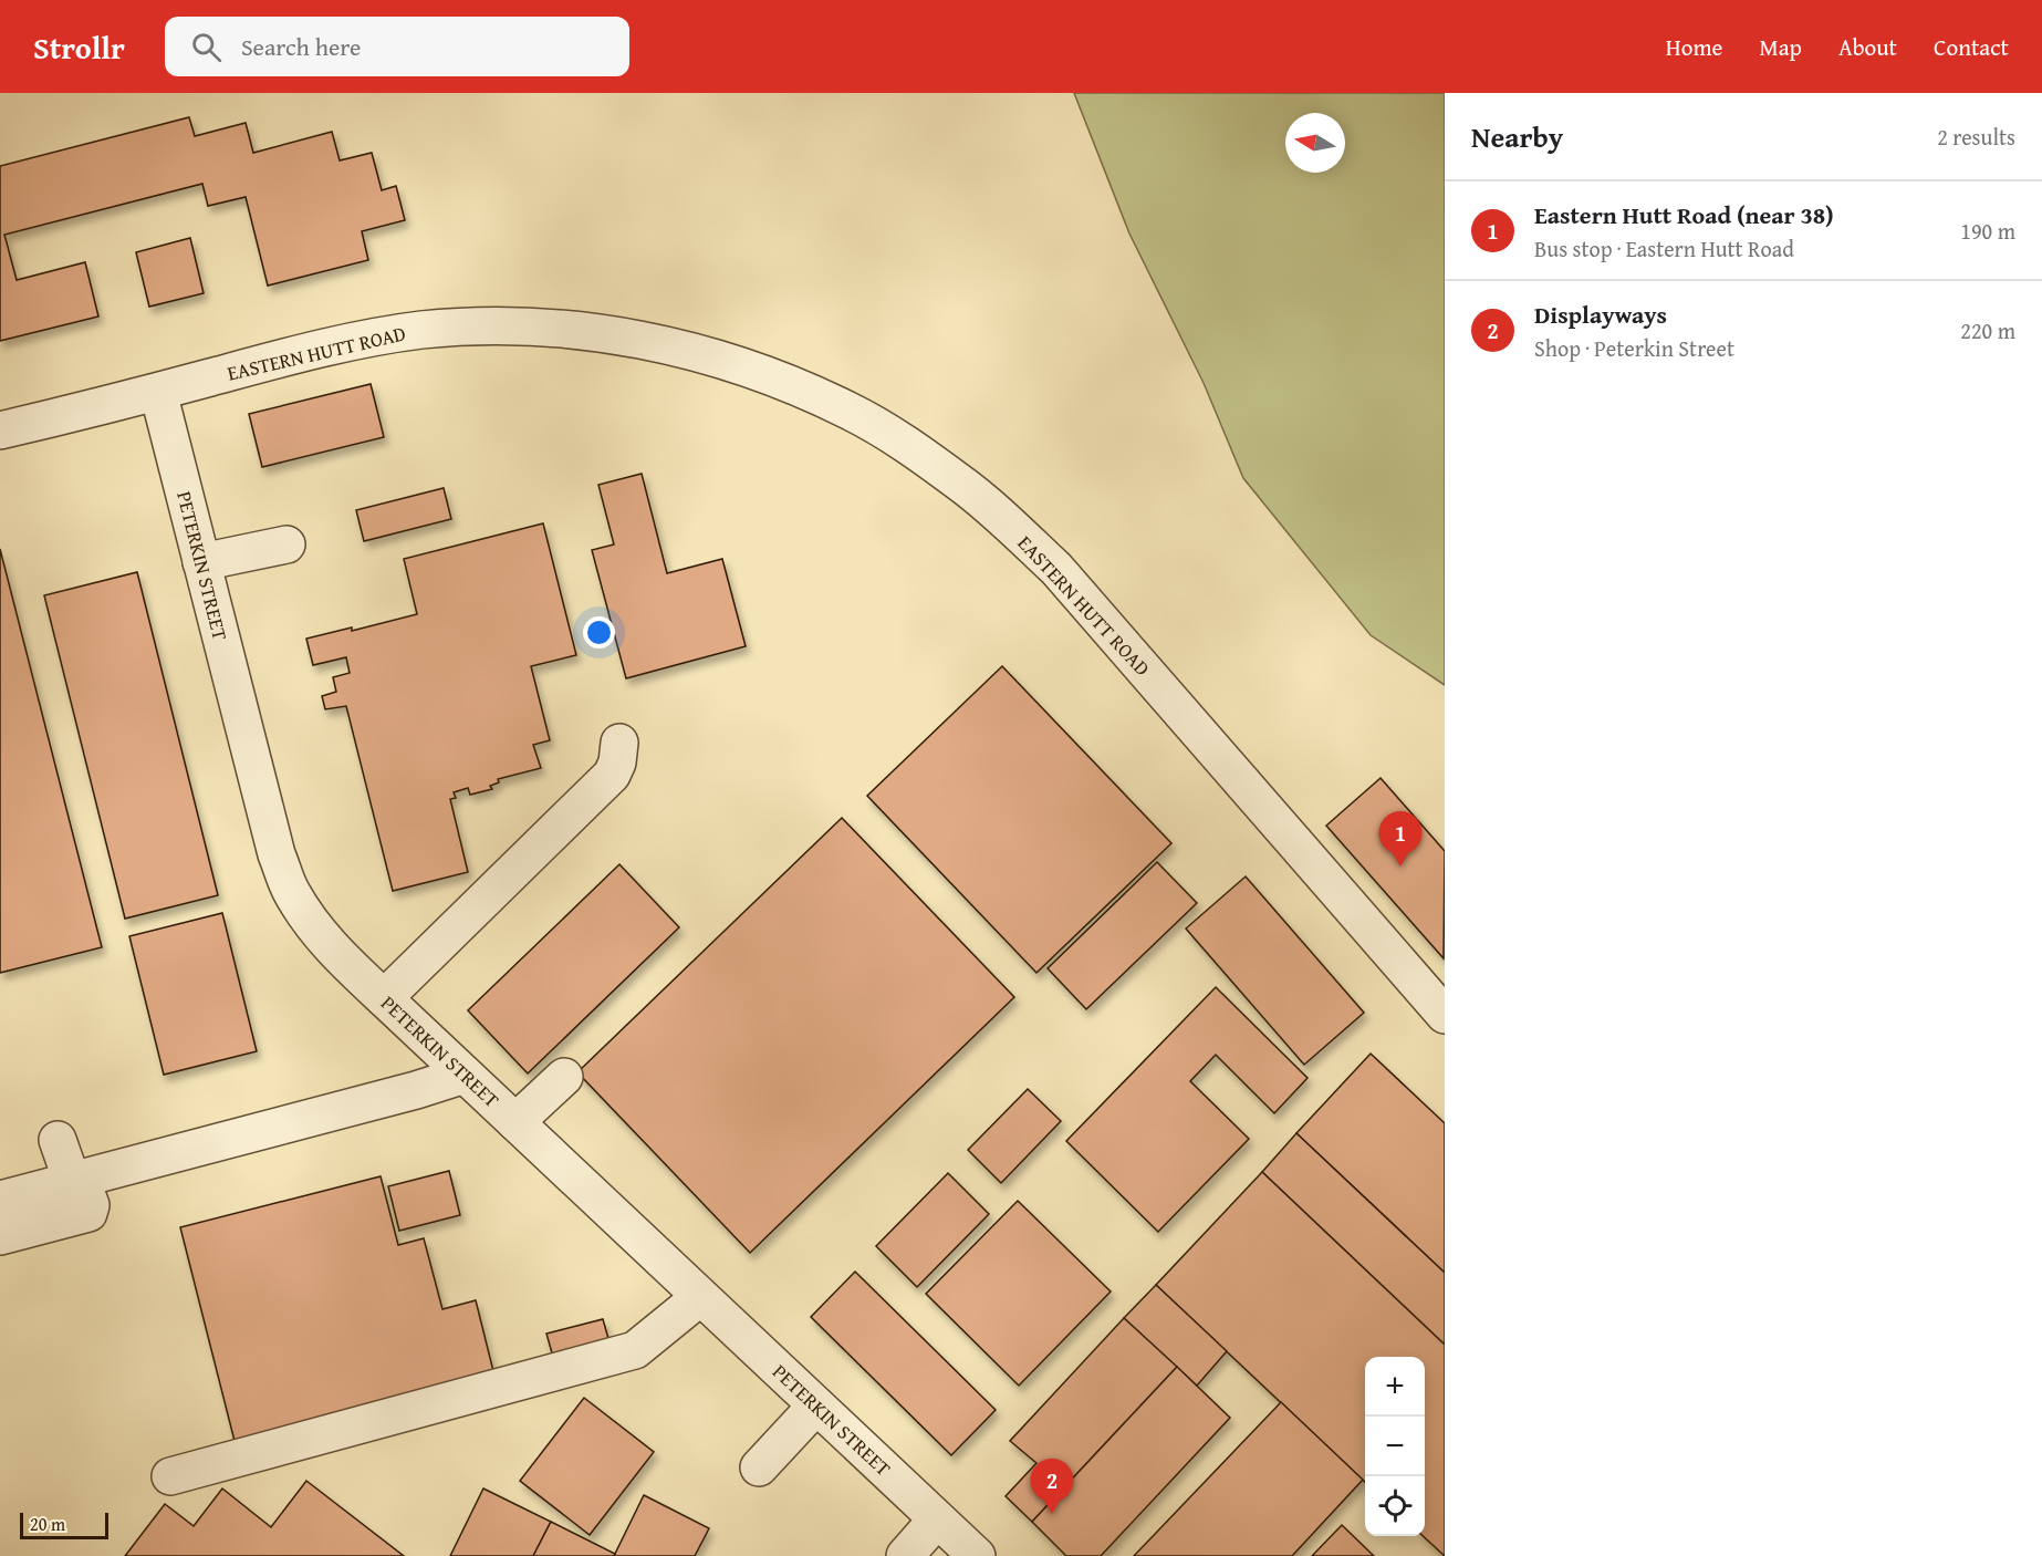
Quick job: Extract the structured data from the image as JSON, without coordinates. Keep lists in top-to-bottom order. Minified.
{"streets":{"street":["EASTERN HUTT ROAD","PETERKIN STREET"]},"crossings":[["EASTERN HUTT ROAD","PETERKIN STREET"]],"scale_bar":"20 m","north":"left","page":{"header":"Strollr","search":"Search here","nav":["Home","Map","About","Contact"],"heading":["Nearby","2 results"],"list":[{"mark":"1","name":"Eastern Hutt Road (near 38)","note":"Bus stop · Eastern Hutt Road","value":"190 m"},{"mark":"2","name":"Displayways","note":"Shop · Peterkin Street","value":"220 m"}],"pins":["1","2"],"map_buttons":["+","−"],"scale":"20 m"}}
